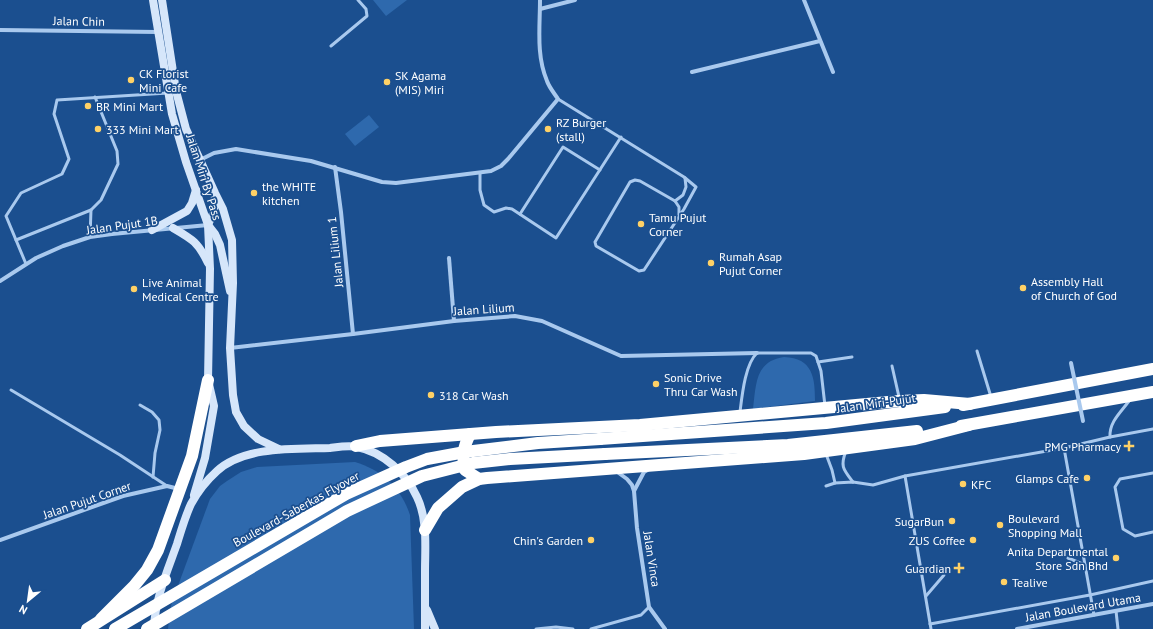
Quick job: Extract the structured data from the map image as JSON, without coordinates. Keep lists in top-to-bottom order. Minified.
{"streets":{"highway":["Jalan Miri-Pujut","Boulevard-Saberkas Flyover"],"street":["Jalan Chin","Jalan Miri By Pass","Jalan Pujut 1B","Jalan Lilium 1","Jalan Lilium","Jalan Pujut Corner","Jalan Vinca","Jalan Boulevard Utama"]},"crossings":[["Jalan Chin","Jalan Miri By Pass"],["Jalan Miri By Pass","Jalan Pujut 1B"],["Jalan Miri By Pass","Jalan Lilium"],["Jalan Lilium 1","Jalan Lilium"],["Jalan Miri-Pujut","Boulevard-Saberkas Flyover"]],"places":{"other":["CK Florist Mini Cafe","SK Agama (MIS) Miri","BR Mini Mart","333 Mini Mart","RZ Burger (stall)","the WHITE kitchen","Tamu Pujut Corner","Rumah Asap Pujut Corner","Assembly Hall of Church of God","Live Animal Medical Centre","Sonic Drive Thru Car Wash","318 Car Wash","Glamps Cafe","KFC","SugarBun","Boulevard Shopping Mall","Chin's Garden","ZUS Coffee","Anita Departmental Store Sdn Bhd","Tealive"],"health":["PMG Pharmacy","Guardian"]},"north":"bottom left"}
